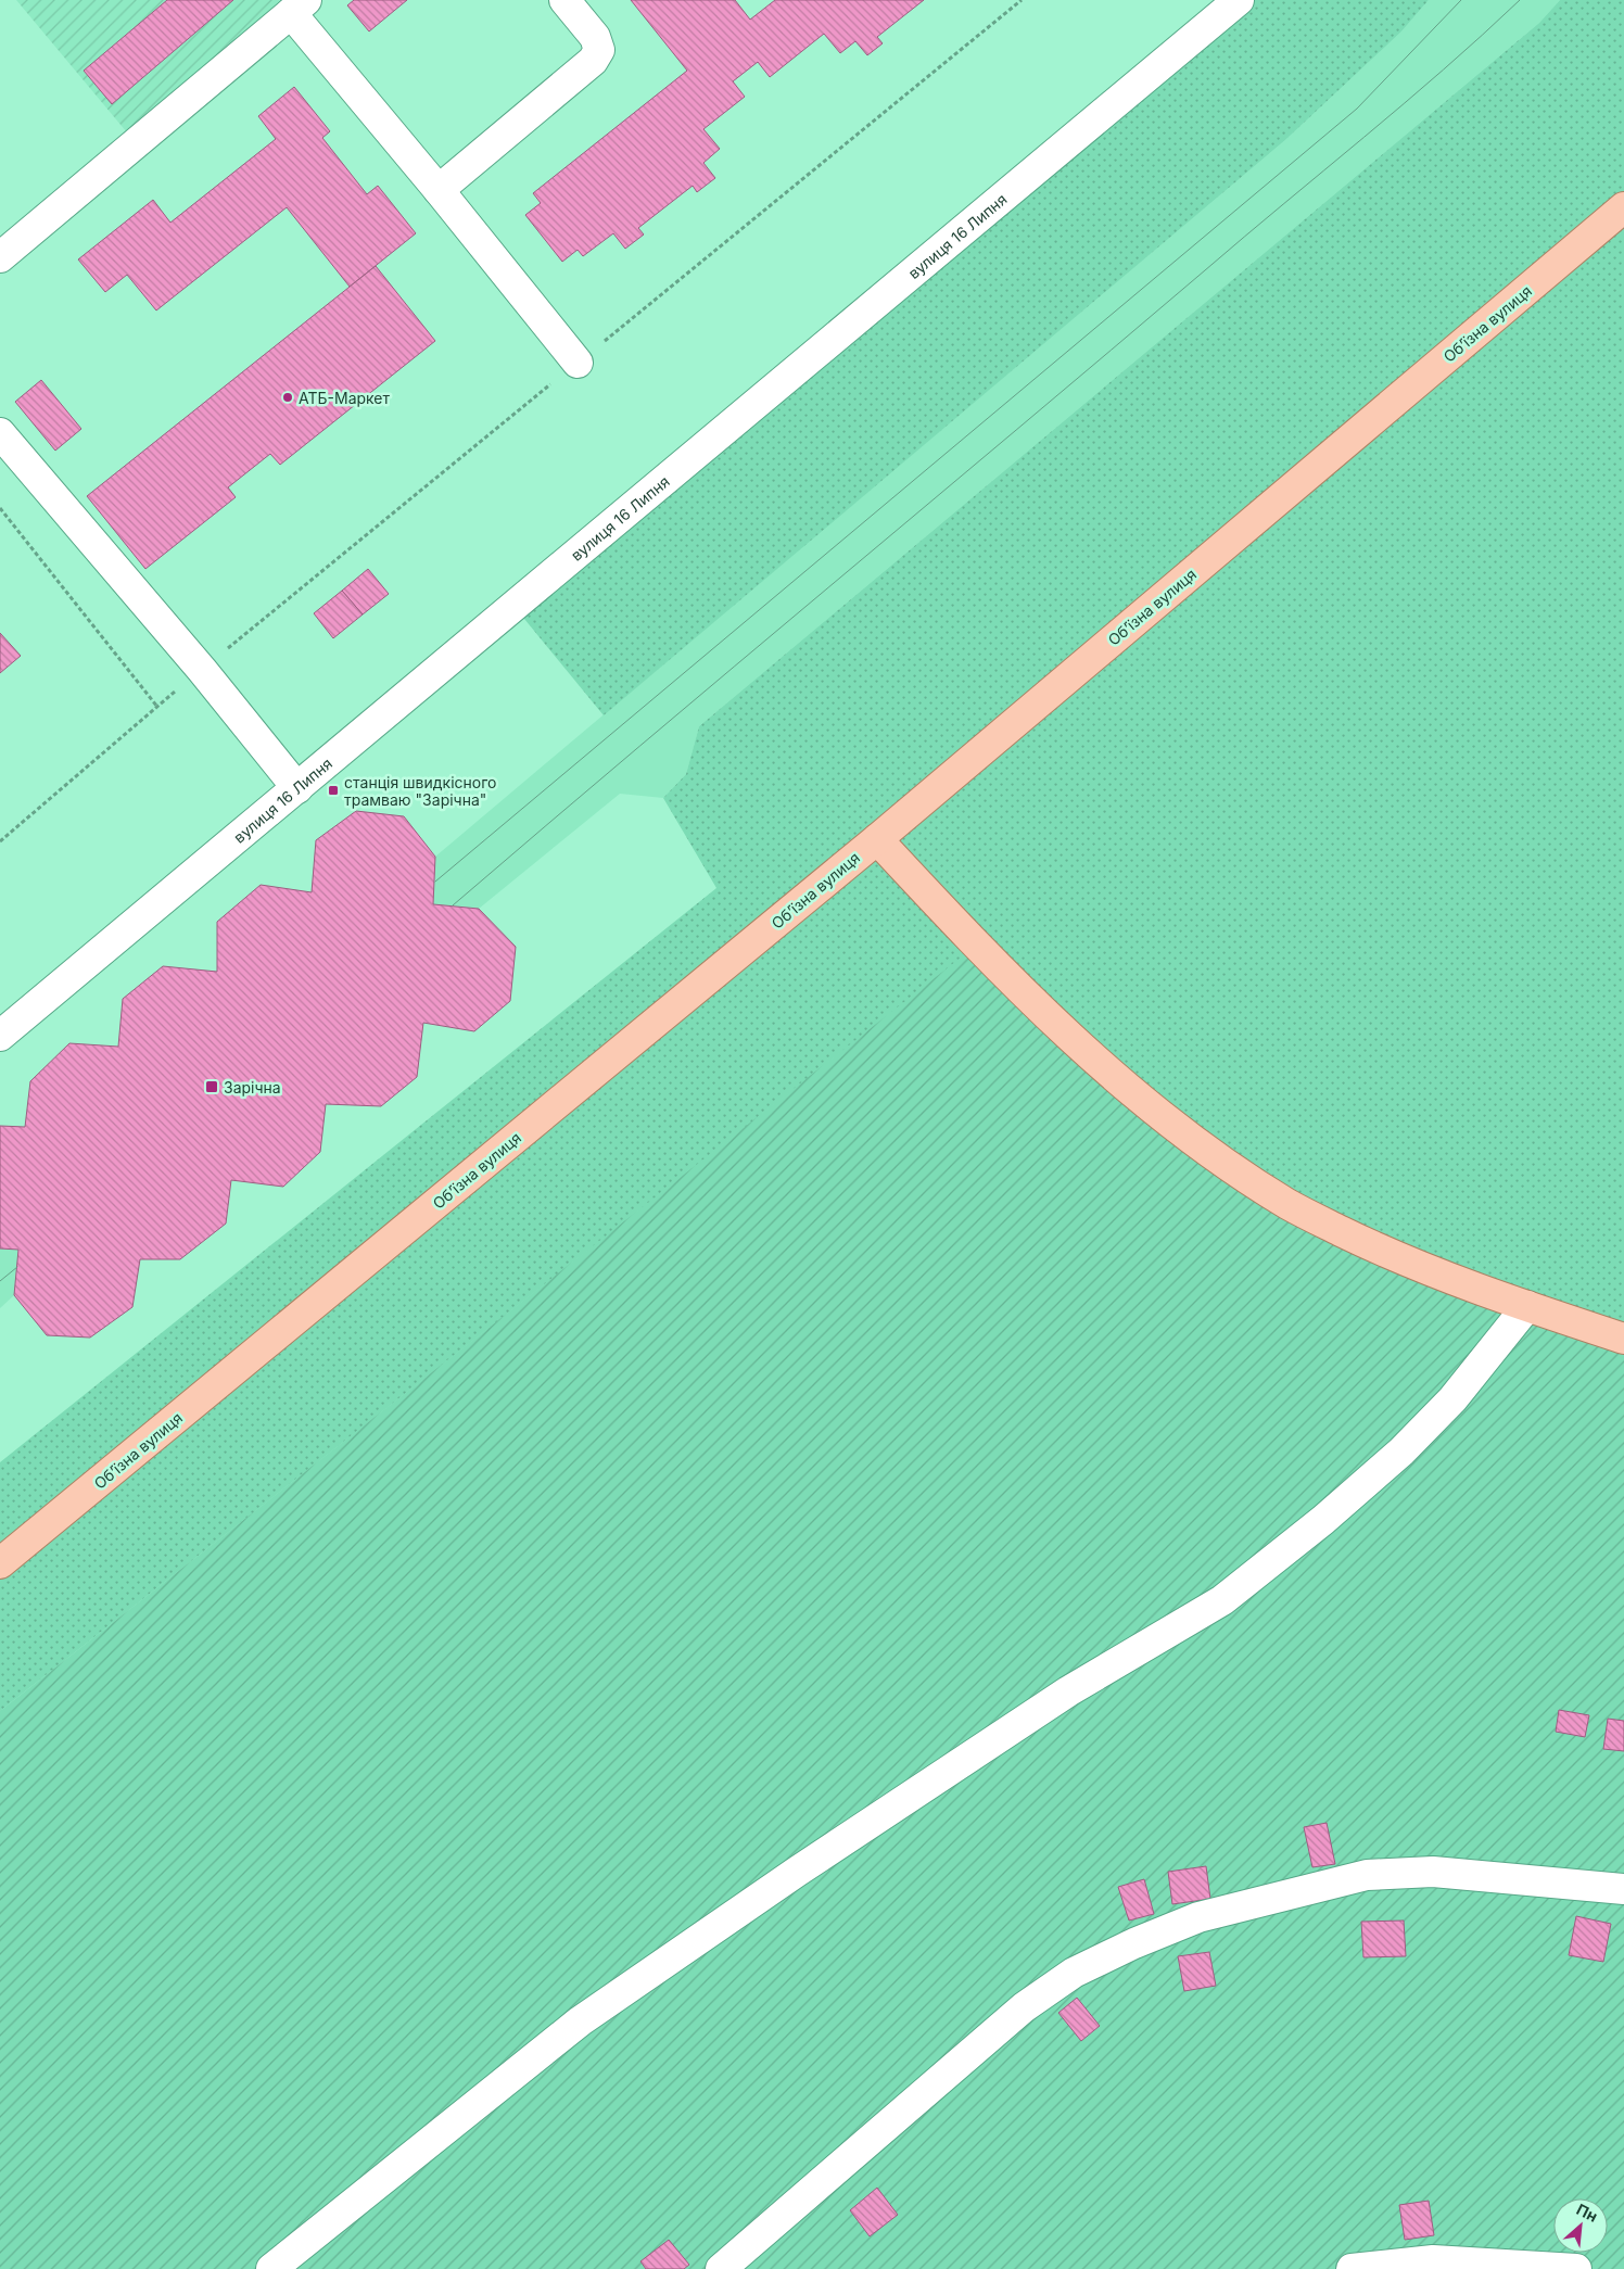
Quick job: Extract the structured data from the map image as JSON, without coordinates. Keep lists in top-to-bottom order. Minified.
{"streets":{"main road":["Обʼїзна вулиця"],"street":["вулиця 16 Липня"]},"places":{"other":["АТБ-Маркет"],"transit":["станція швидкісного трамваю \"Зарічна\"","Зарічна"]},"north":"top right"}
